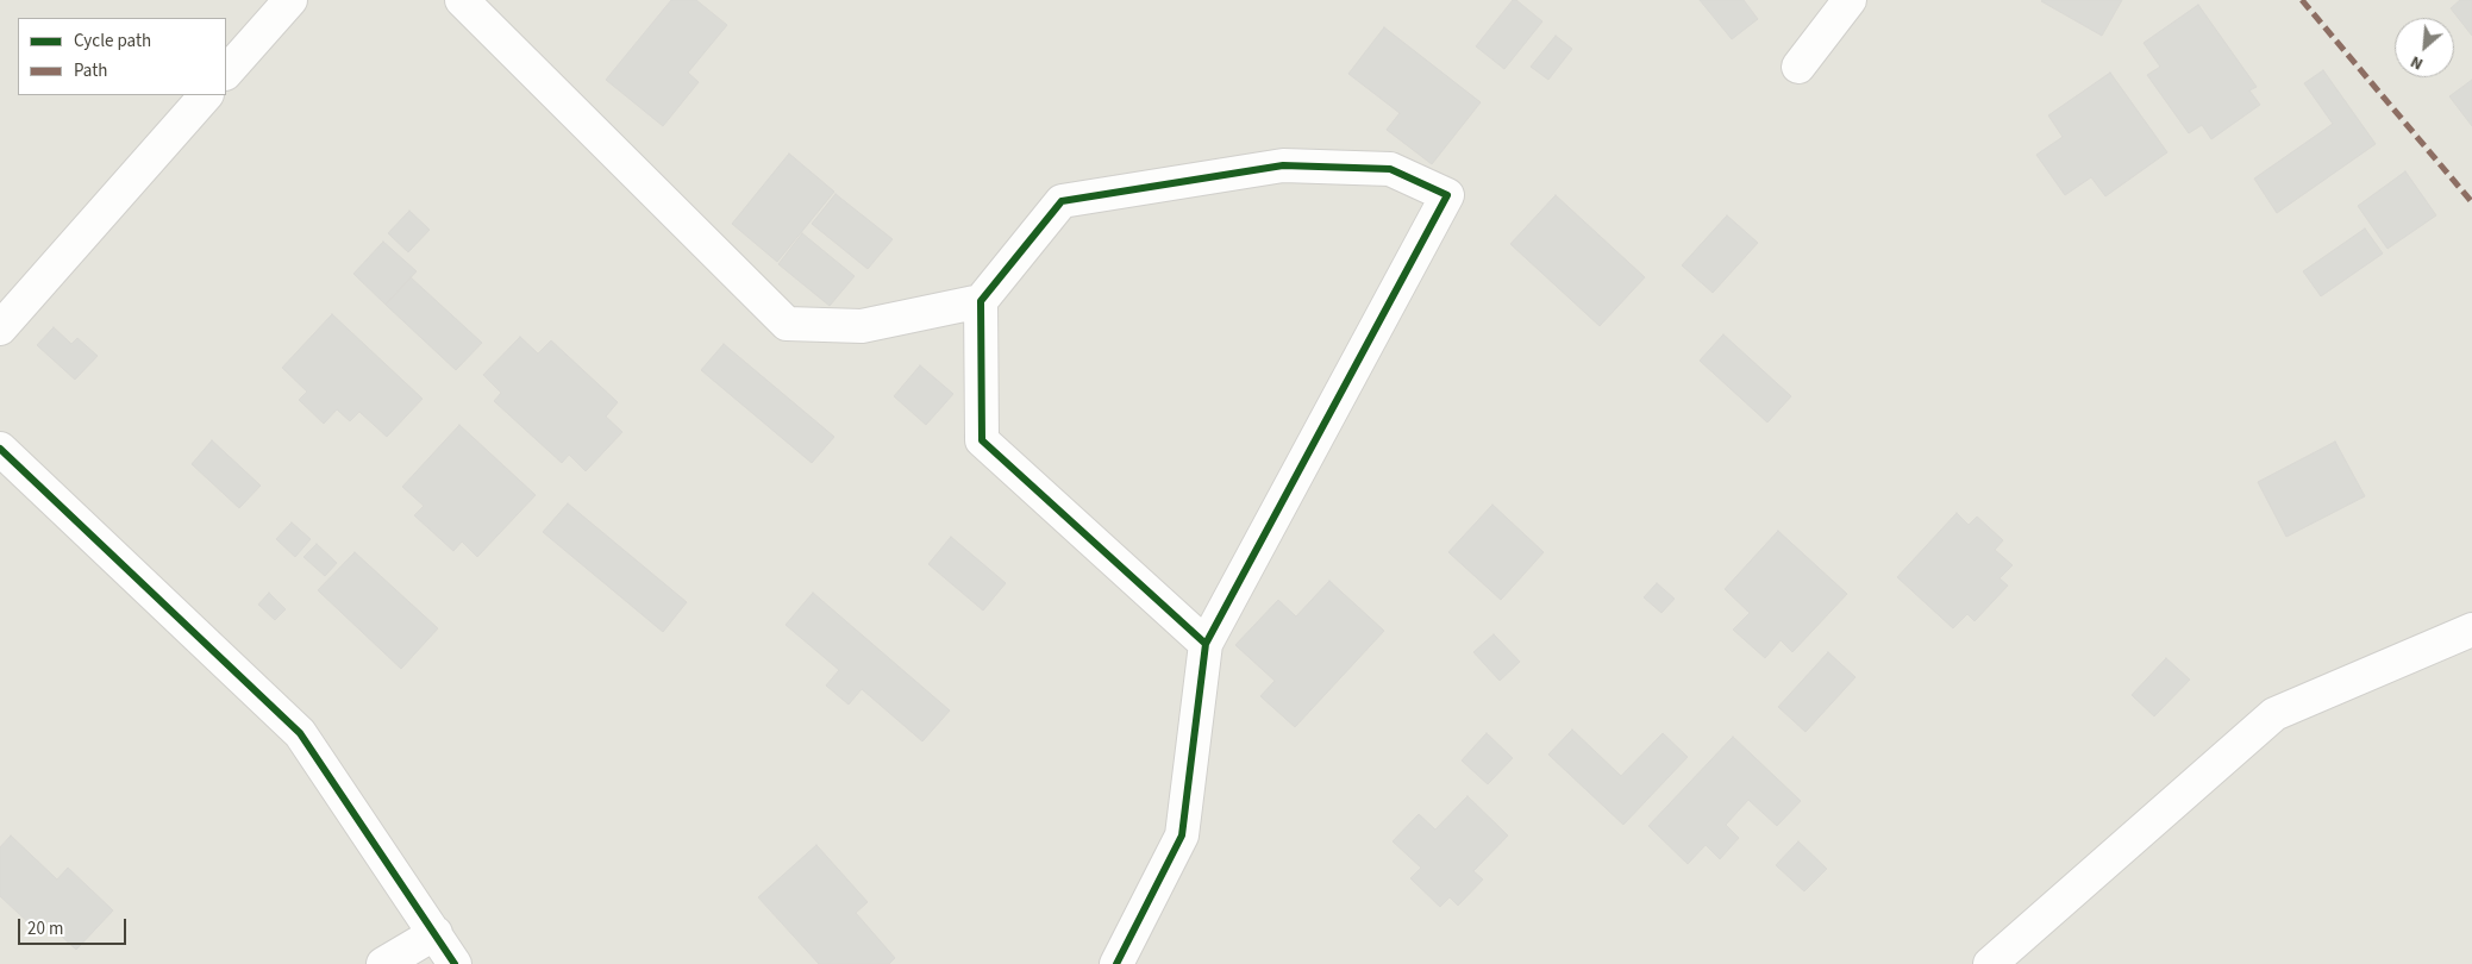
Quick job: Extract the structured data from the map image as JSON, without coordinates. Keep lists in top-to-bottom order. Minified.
{"legend":["Cycle path","Path"],"scale_bar":"20 m","north":"bottom left"}
